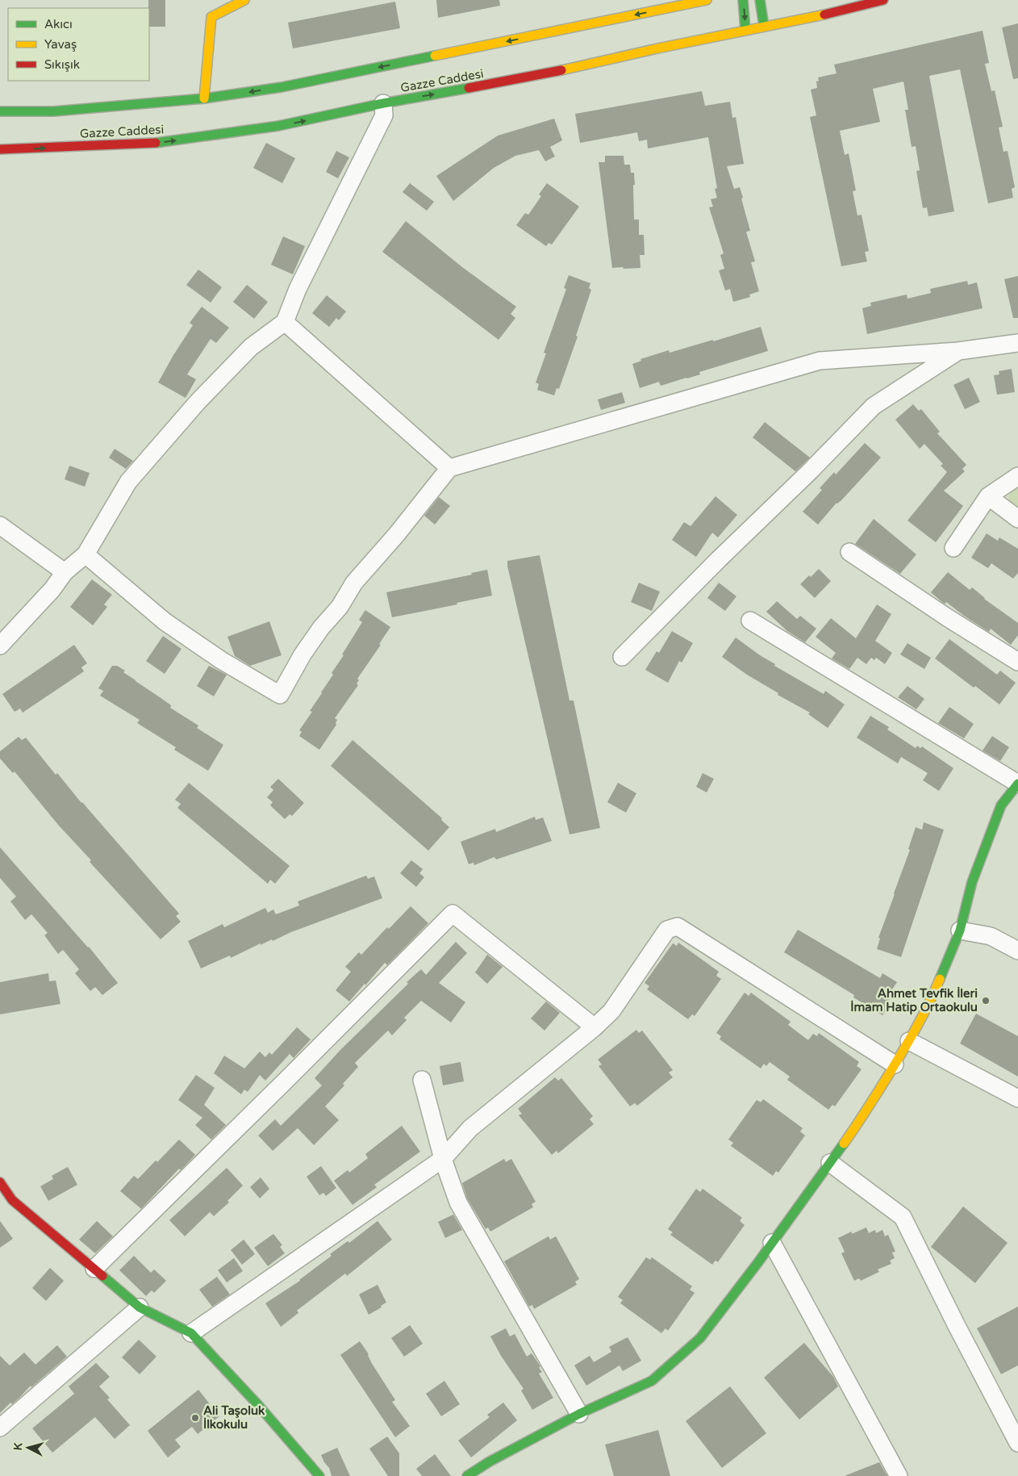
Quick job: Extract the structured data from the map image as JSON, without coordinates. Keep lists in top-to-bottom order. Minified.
{"streets":{"main road":["Gazze Caddesi"]},"places":["Ahmet Tevfik İleri İmam Hatip Ortaokulu","Ali Taşoluk İlkokulu"],"legend":["Akıcı","Yavaş","Sıkışık"],"north":"left"}
